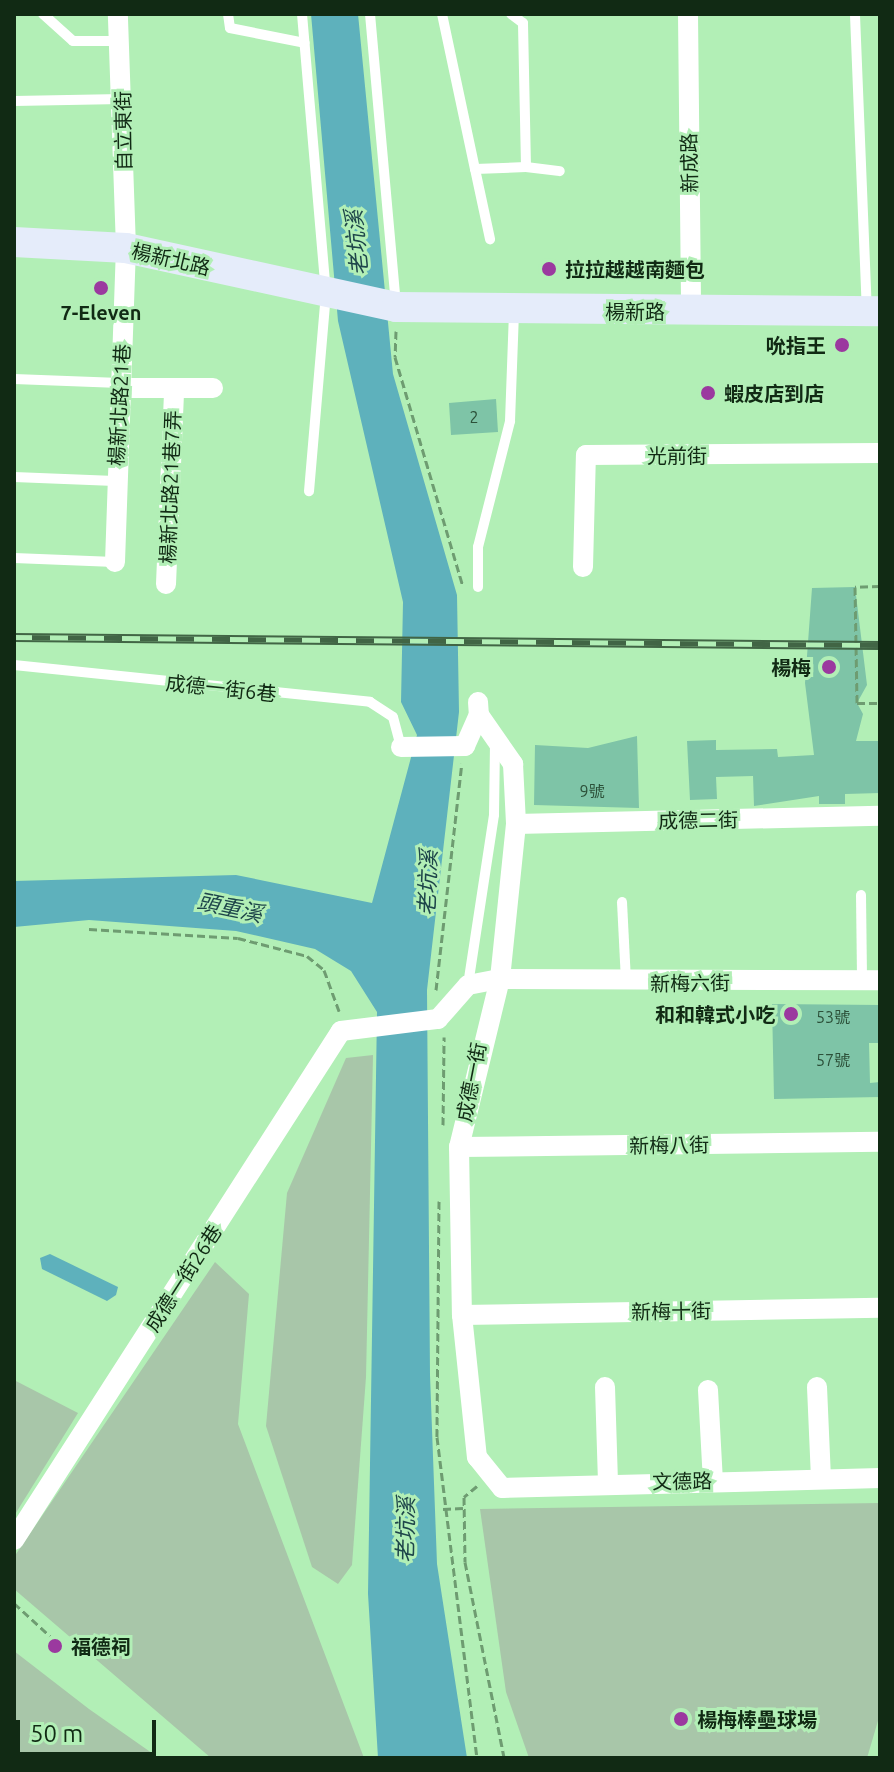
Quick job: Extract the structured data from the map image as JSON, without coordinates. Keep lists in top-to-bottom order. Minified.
{"streets":{"street":["自立東街","新成路","楊新北路","楊新路","楊新北路21巷","光前街","楊新北路21巷7弄","成德二街","新梅六街","成德一街","新梅八街","成德一街26巷","新梅十街","文德路"],"lane":["成德一街6巷"]},"crossings":[["自立東街","楊新北路"],["自立東街","楊新北路21巷"],["新成路","楊新路"],["楊新北路","楊新路"],["楊新北路","楊新北路21巷"],["楊新北路21巷","楊新北路21巷7弄"],["成德一街6巷","成德一街"],["成德二街","成德一街"],["新梅六街","成德一街"],["成德一街","新梅八街"],["成德一街","新梅十街"],["成德一街","文德路"]],"water":["老坑溪","頭重溪"],"places":["拉拉越越南麵包","7-Eleven","吮指王","蝦皮店到店","楊梅","和和韓式小吃","福德祠","楊梅棒壘球場"],"house_numbers":["2","9號","53號","57號"],"scale_bar":"50 m"}
